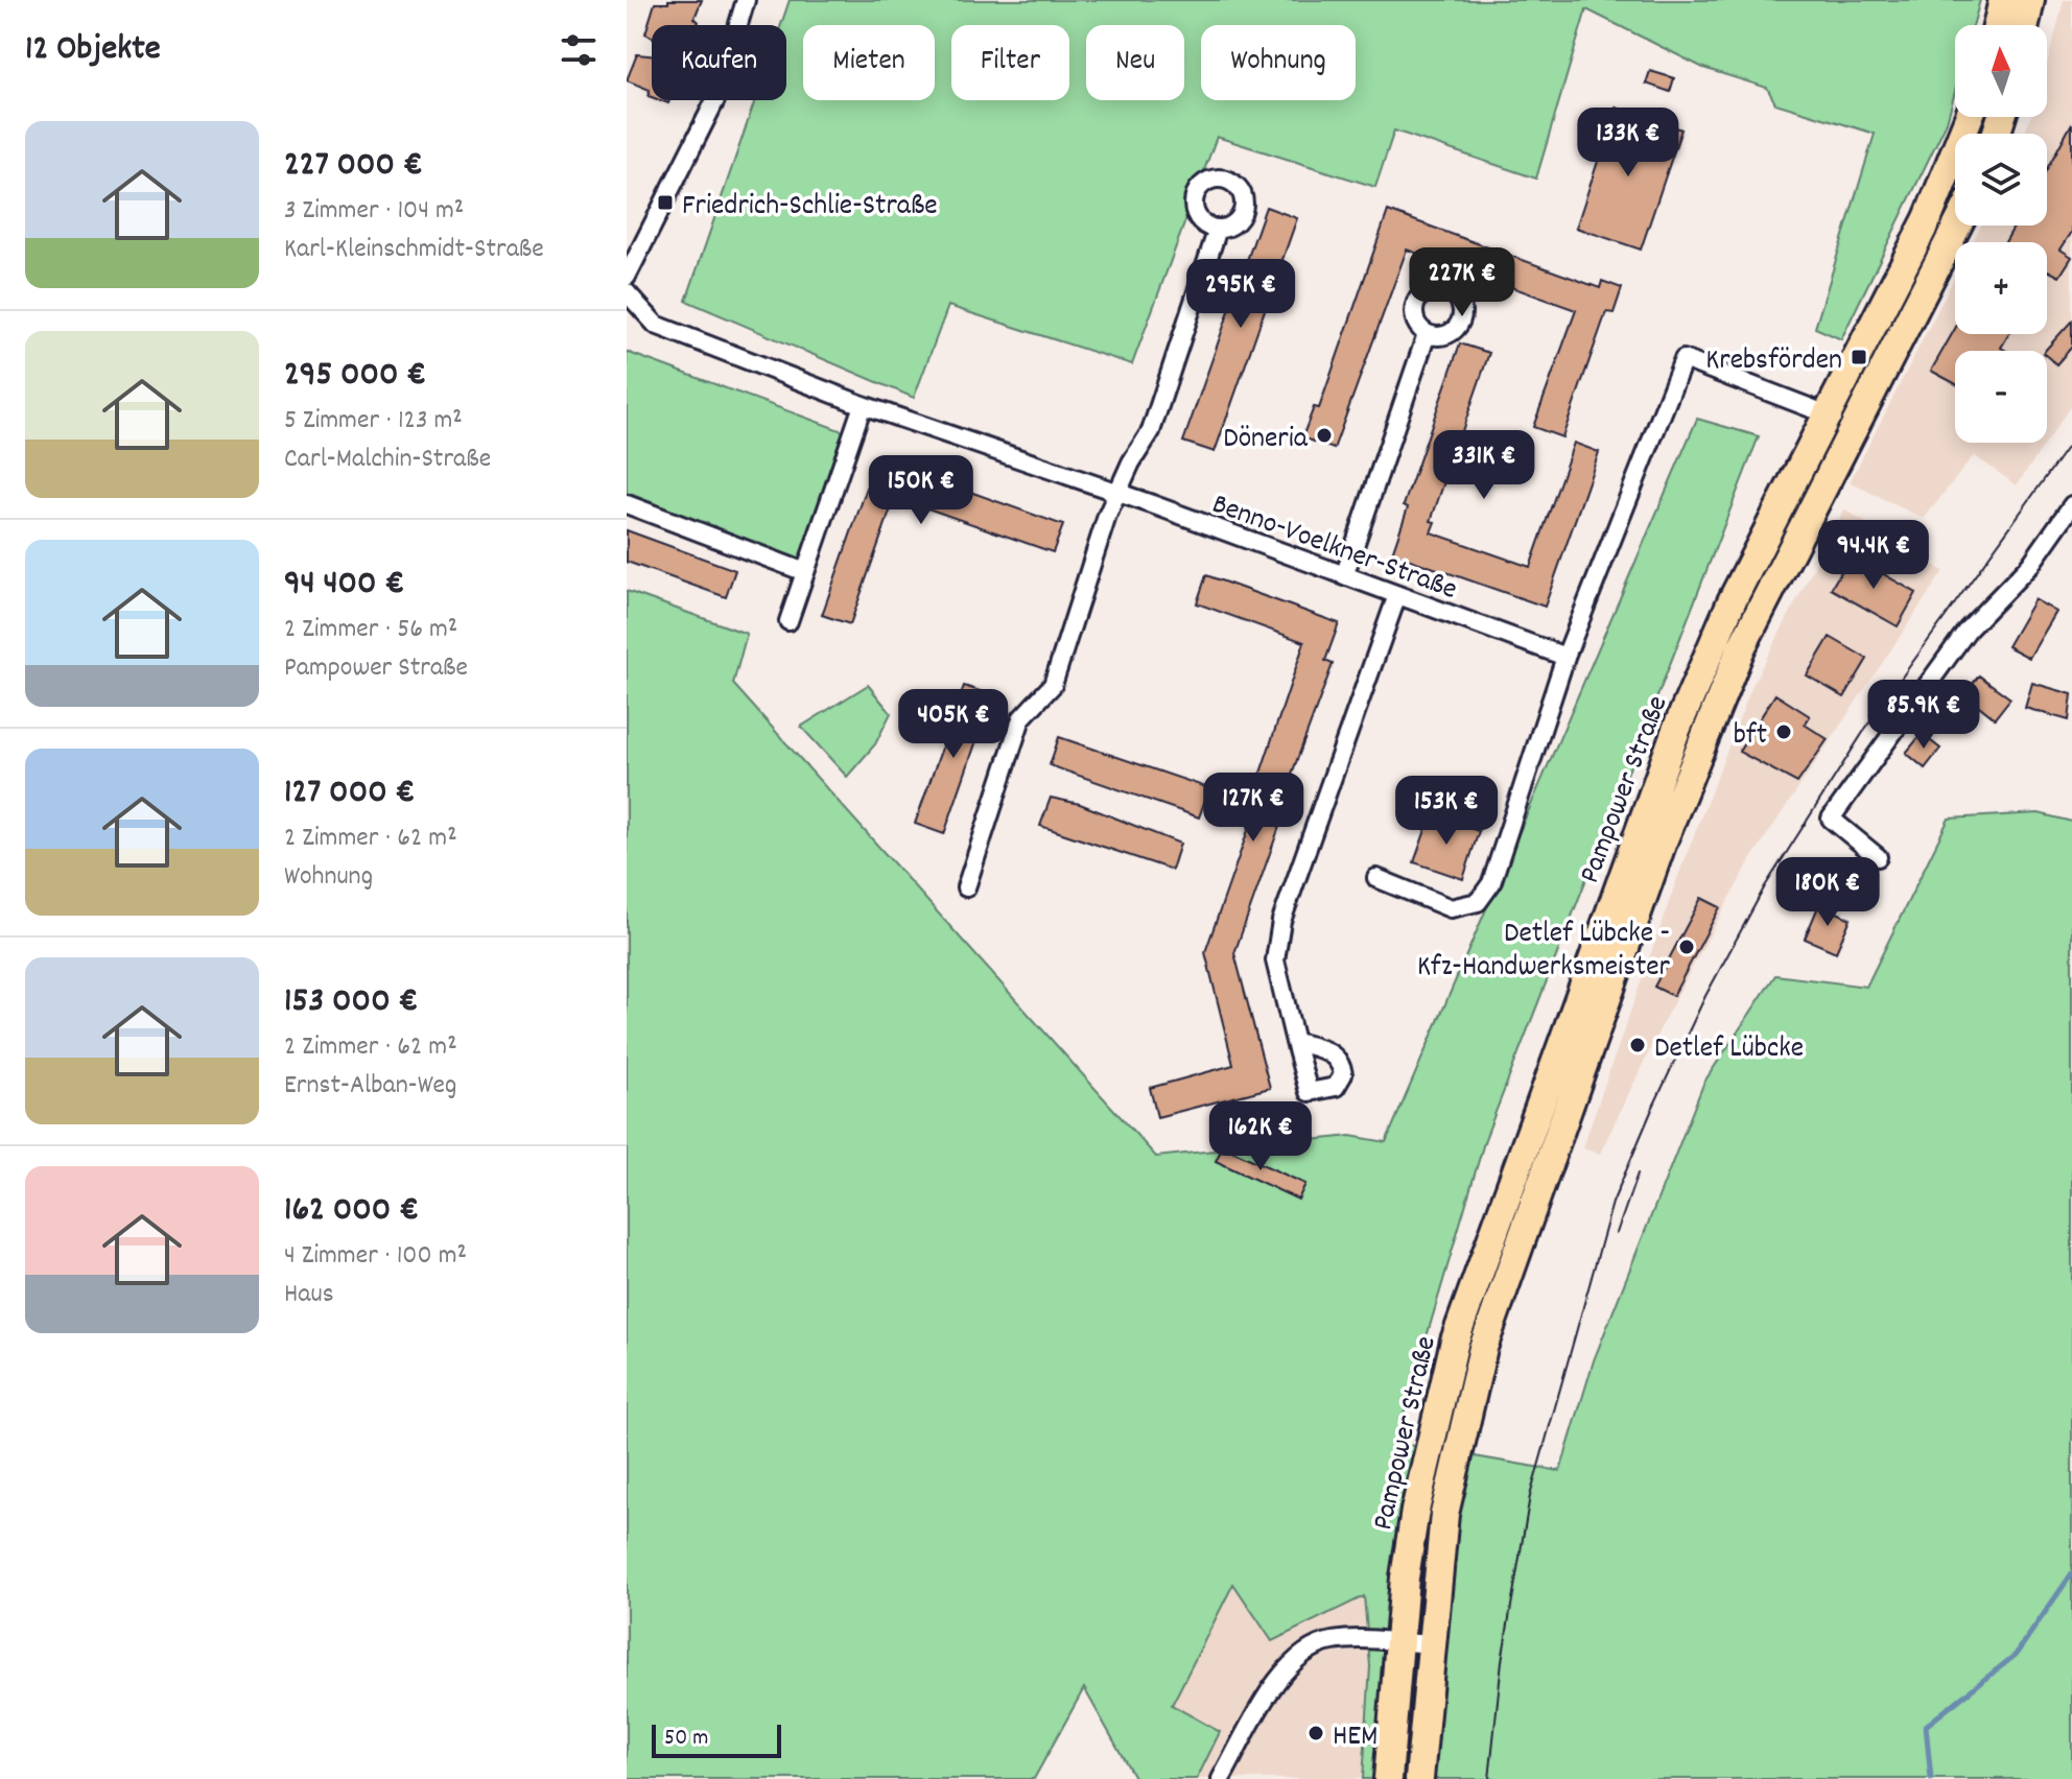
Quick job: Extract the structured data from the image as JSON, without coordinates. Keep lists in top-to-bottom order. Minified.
{"streets":{"main road":["Pampower Straße"],"street":["Benno-Voelkner-Straße"]},"places":{"transit":["Friedrich-Schlie-Straße","Krebsförden"],"other":["Döneria","bft","Detlef Lübcke - Kfz-Handwerksmeister","Detlef Lübcke","HEM"]},"scale_bar":"50 m","north":"top","page":{"heading":"12 Objekte","map_buttons":["+","−"],"chip":["Kaufen","Mieten","Filter","Neu","Wohnung"],"list":[{"name":"227 000 €","note":"3 Zimmer · 104 m² · Karl-Kleinschmidt-Straße"},{"name":"295 000 €","note":"5 Zimmer · 123 m² · Carl-Malchin-Straße"},{"name":"94 400 €","note":"2 Zimmer · 56 m² · Pampower Straße"},{"name":"127 000 €","note":"2 Zimmer · 62 m² · Wohnung"},{"name":"153 000 €","note":"2 Zimmer · 62 m² · Ernst-Alban-Weg"},{"name":"162 000 €","note":"4 Zimmer · 100 m² · Haus"}],"price":["133K €","227K €","295K €","331K €","150K €","94.4K €","85.9K €","405K €","127K €","153K €","180K €","162K €"],"scale":"50 m"}}
